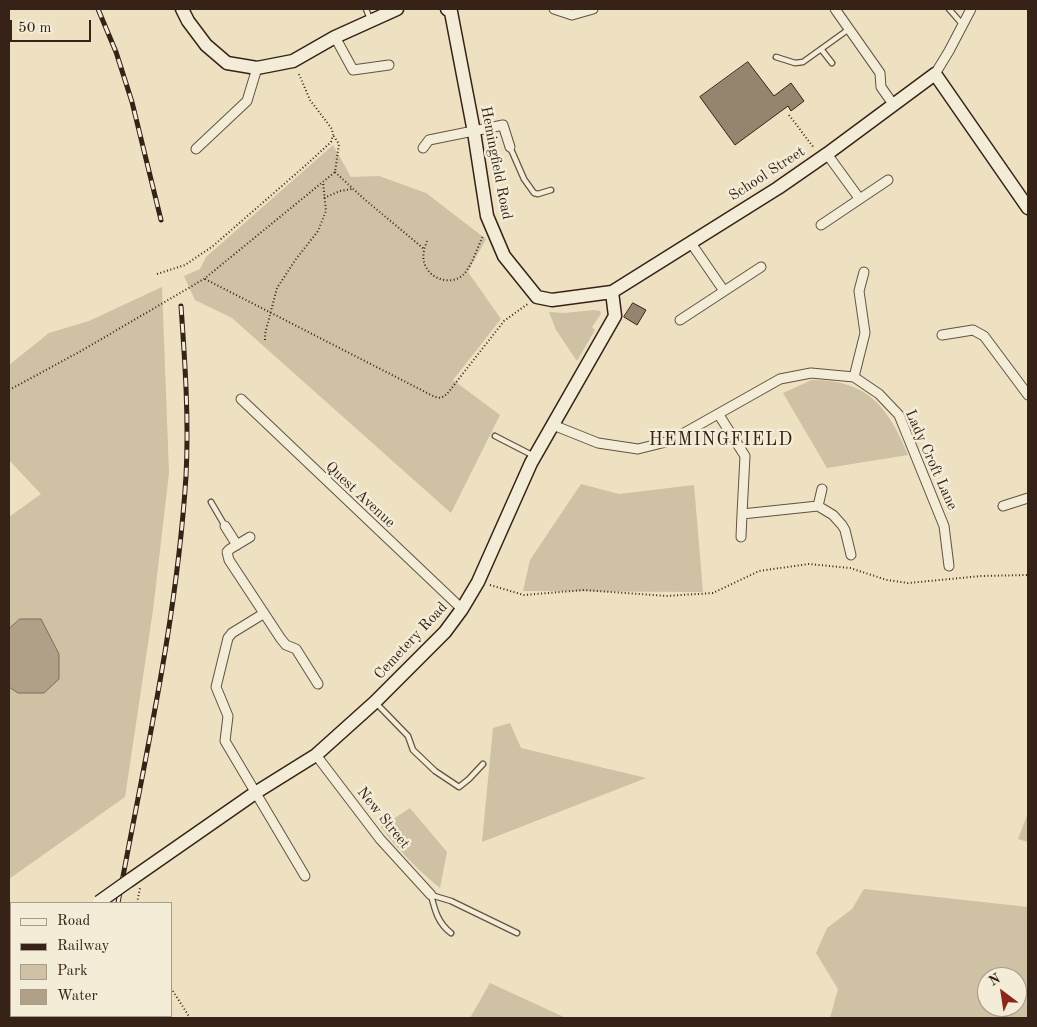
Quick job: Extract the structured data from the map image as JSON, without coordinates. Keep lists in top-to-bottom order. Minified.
{"streets":{"street":["Hemingfield Road","School Street","Lady Croft Lane","Quest Avenue","Cemetery Road","New Street"]},"crossings":[["School Street","Cemetery Road"],["Lady Croft Lane","Cemetery Road"],["Quest Avenue","Cemetery Road"],["Cemetery Road","New Street"]],"districts":["HEMINGFIELD"],"legend":["Road","Railway","Park","Water"],"scale_bar":"50 m","north":"top left"}
